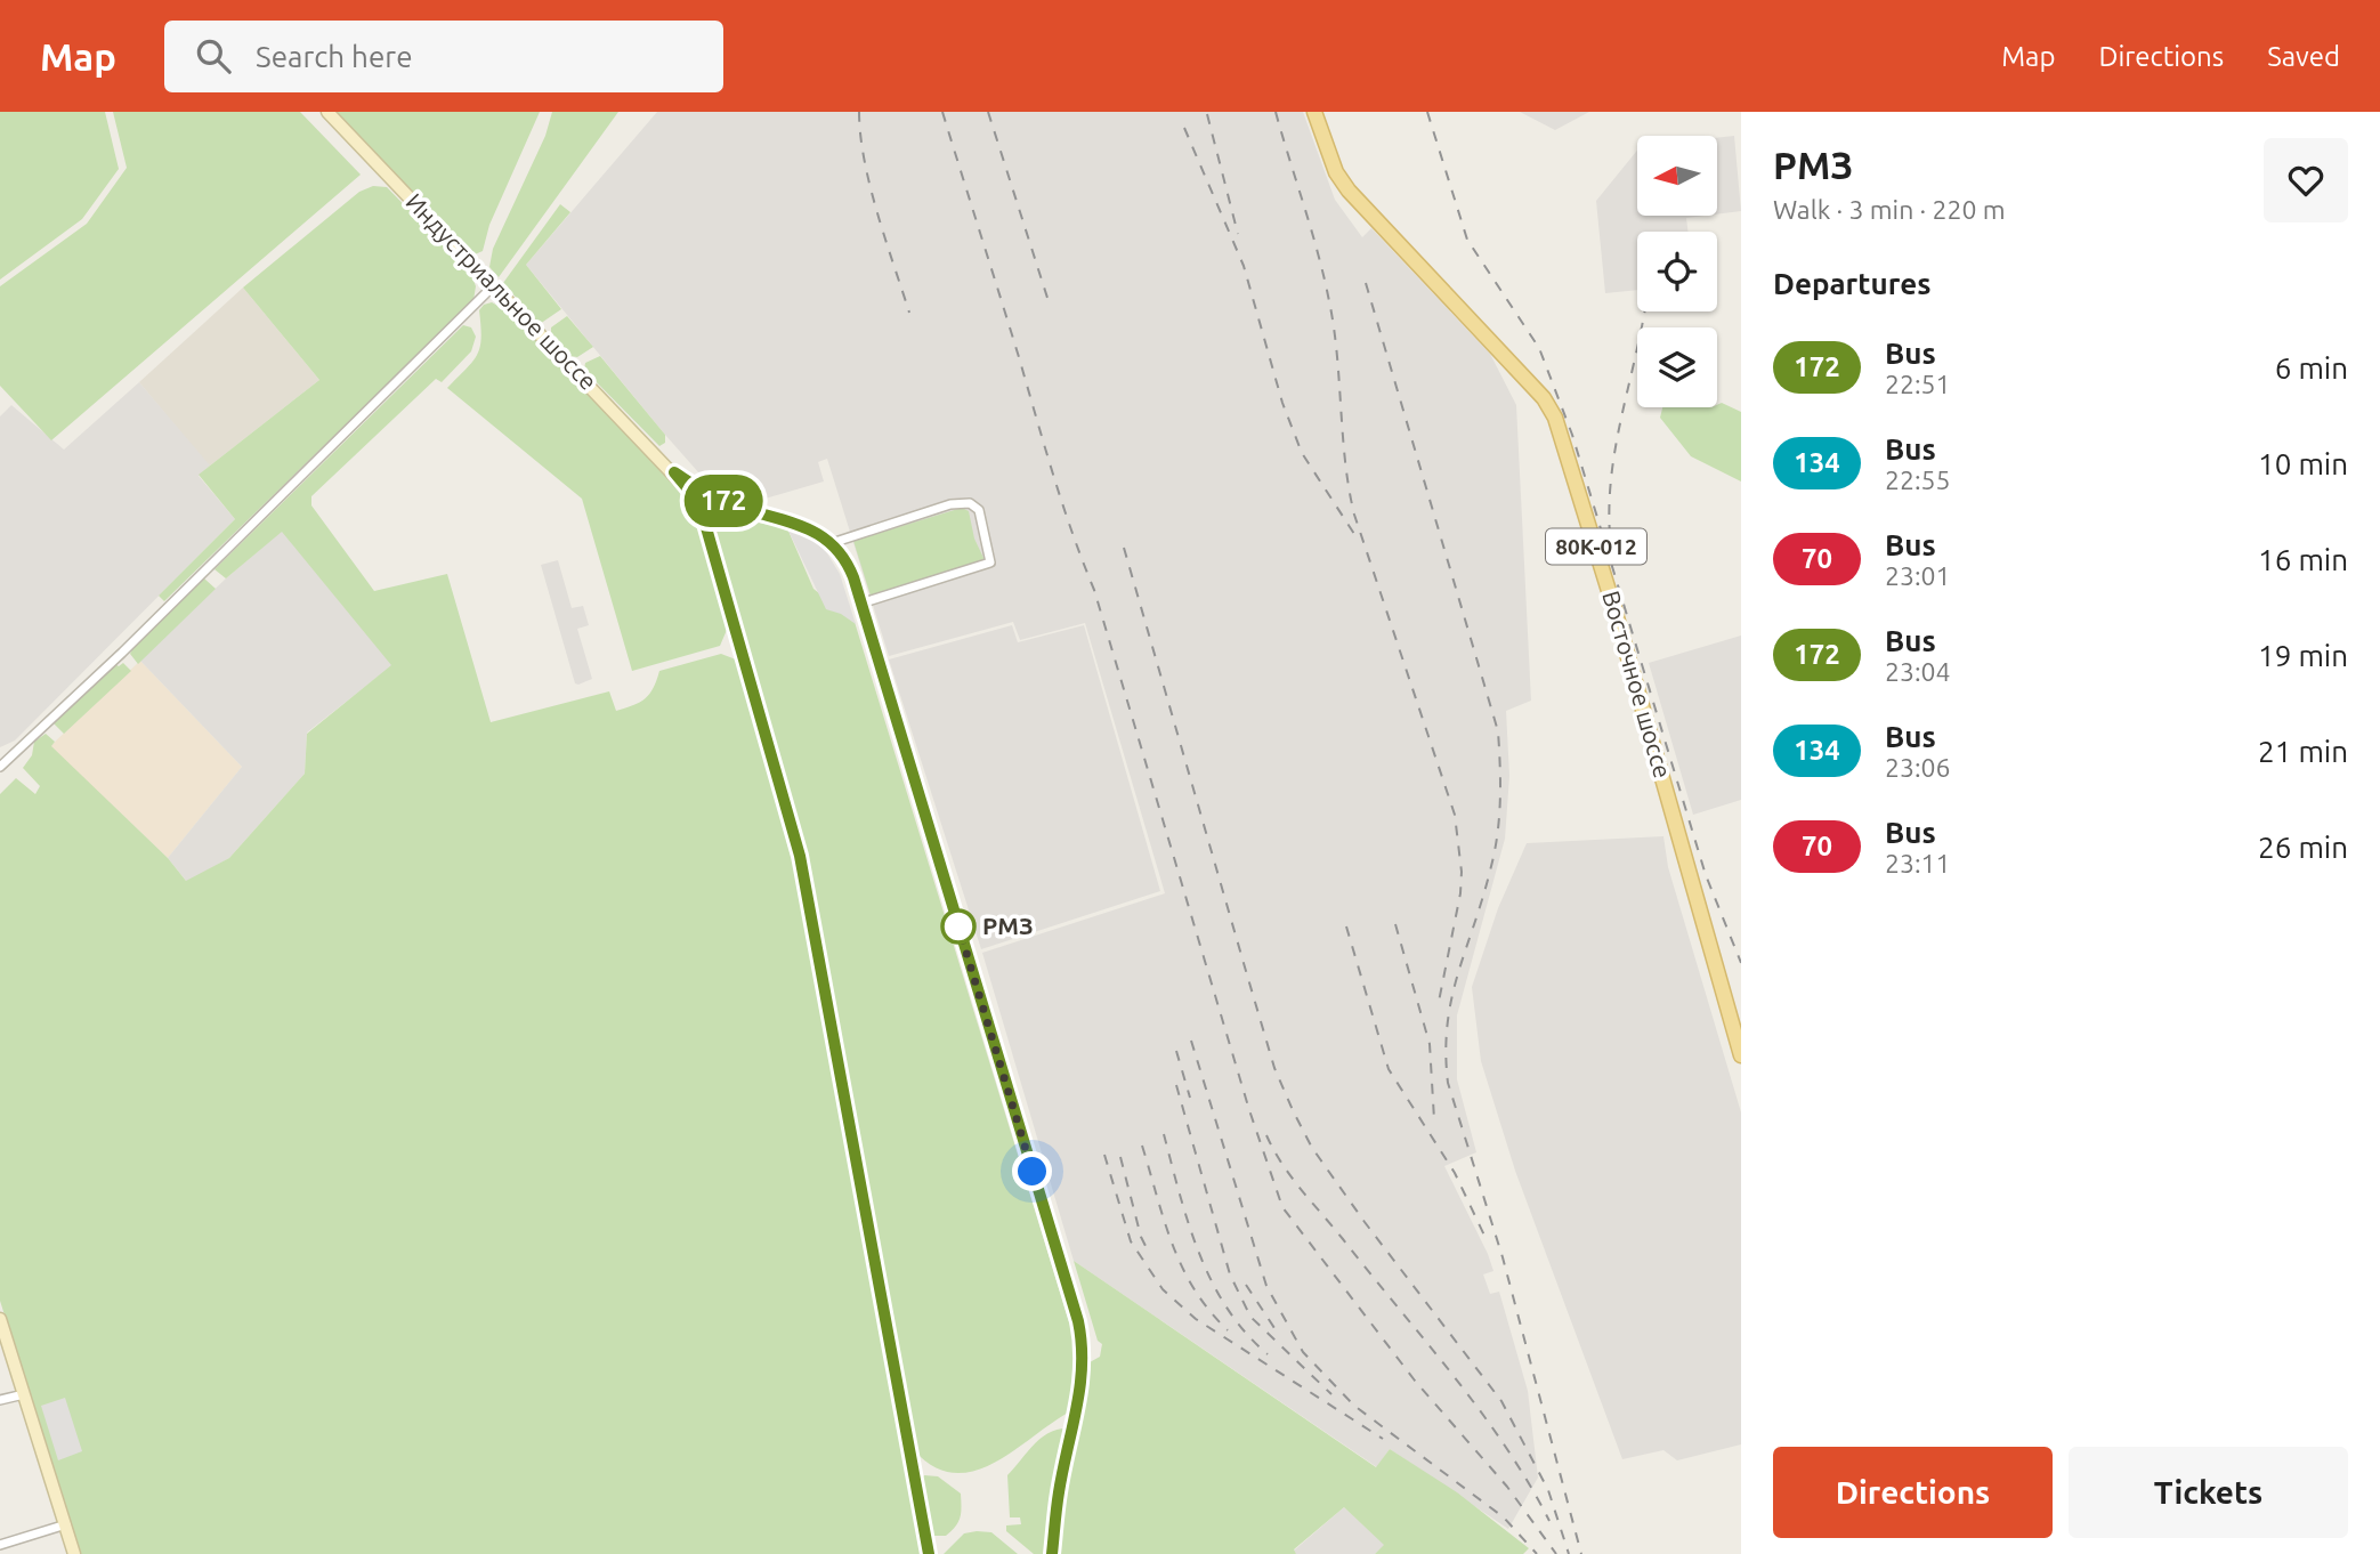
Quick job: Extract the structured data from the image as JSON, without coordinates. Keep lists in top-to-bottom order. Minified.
{"streets":{"main road":["Индустриальное шоссе","80К-012","Восточное шоссе"]},"places":["РМЗ"],"lines":["bus line 172"],"north":"left","page":{"header":"Map","search":"Search here","nav":["Map","Directions","Saved"],"on_map":"172","heading":[["РМЗ","Walk · 3 min · 220 m"],"Departures"],"list":[{"mark":"172","name":"Bus","note":"22:51","value":"6 min"},{"mark":"134","name":"Bus","note":"22:55","value":"10 min"},{"mark":"70","name":"Bus","note":"23:01","value":"16 min"},{"mark":"172","name":"Bus","note":"23:04","value":"19 min"},{"mark":"134","name":"Bus","note":"23:06","value":"21 min"},{"mark":"70","name":"Bus","note":"23:11","value":"26 min"}],"buttons":["Directions","Tickets"]}}
